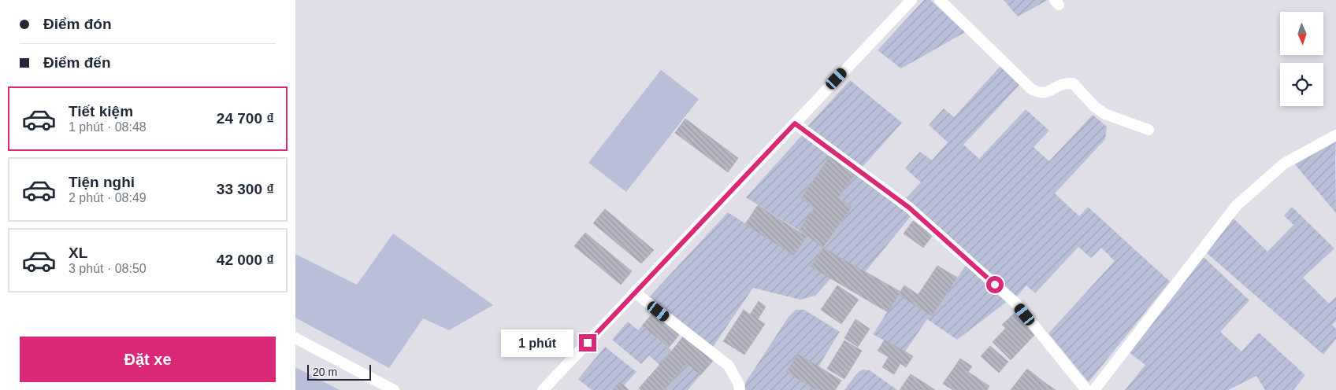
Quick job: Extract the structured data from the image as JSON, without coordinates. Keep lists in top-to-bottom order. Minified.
{"scale_bar":"20 m","north":"bottom","page":{"banner":["Điểm đón","Điểm đến"],"list":[{"name":"Tiết kiệm","note":"1 phút · 08:48","value":"24 700 ₫"},{"name":"Tiện nghi","note":"2 phút · 08:49","value":"33 300 ₫"},{"name":"XL","note":"3 phút · 08:50","value":"42 000 ₫"}],"buttons":"Đặt xe","bubble":"1 phút","scale":"20 m"}}
